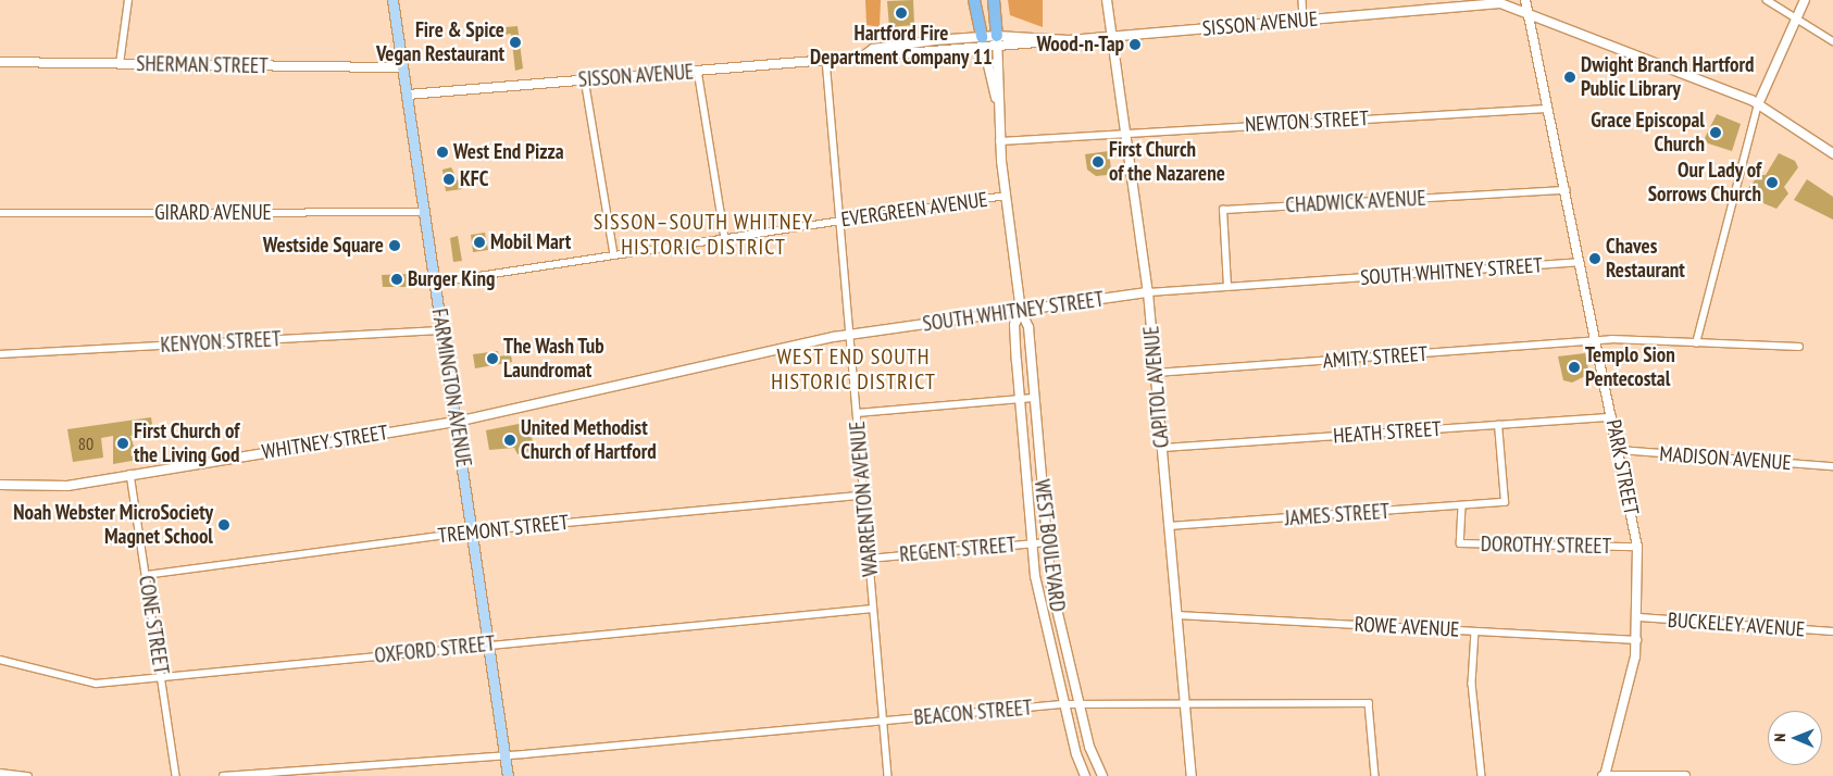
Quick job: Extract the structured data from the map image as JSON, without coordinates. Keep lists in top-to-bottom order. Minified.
{"streets":{"main road":["SISSON AVENUE","SHERMAN STREET","SOUTH WHITNEY STREET","CAPITOL AVENUE","FARMINGTON AVENUE","WHITNEY STREET","PARK STREET","WEST BOULEVARD"],"street":["NEWTON STREET","CHADWICK AVENUE","EVERGREEN AVENUE","GIRARD AVENUE","KENYON STREET","AMITY STREET","HEATH STREET","MADISON AVENUE","WARRENTON AVENUE","JAMES STREET","TREMONT STREET","DOROTHY STREET","REGENT STREET","CONE STREET","BUCKELEY AVENUE","ROWE AVENUE","OXFORD STREET","BEACON STREET"]},"crossings":[["SISSON AVENUE","CAPITOL AVENUE"],["SISSON AVENUE","FARMINGTON AVENUE"],["SISSON AVENUE","PARK STREET"],["SISSON AVENUE","WARRENTON AVENUE"],["SISSON AVENUE","WEST BOULEVARD"],["SHERMAN STREET","FARMINGTON AVENUE"],["NEWTON STREET","CAPITOL AVENUE"],["NEWTON STREET","PARK STREET"],["NEWTON STREET","WEST BOULEVARD"],["CHADWICK AVENUE","SOUTH WHITNEY STREET"],["CHADWICK AVENUE","PARK STREET"],["EVERGREEN AVENUE","FARMINGTON AVENUE"],["EVERGREEN AVENUE","WARRENTON AVENUE"],["EVERGREEN AVENUE","WEST BOULEVARD"],["GIRARD AVENUE","FARMINGTON AVENUE"],["SOUTH WHITNEY STREET","CAPITOL AVENUE"],["SOUTH WHITNEY STREET","FARMINGTON AVENUE"],["SOUTH WHITNEY STREET","WHITNEY STREET"],["SOUTH WHITNEY STREET","PARK STREET"],["SOUTH WHITNEY STREET","WARRENTON AVENUE"],["SOUTH WHITNEY STREET","WEST BOULEVARD"],["KENYON STREET","FARMINGTON AVENUE"],["AMITY STREET","CAPITOL AVENUE"],["AMITY STREET","PARK STREET"],["CAPITOL AVENUE","HEATH STREET"],["CAPITOL AVENUE","JAMES STREET"],["CAPITOL AVENUE","ROWE AVENUE"],["CAPITOL AVENUE","BEACON STREET"],["FARMINGTON AVENUE","WHITNEY STREET"],["FARMINGTON AVENUE","TREMONT STREET"],["FARMINGTON AVENUE","OXFORD STREET"],["FARMINGTON AVENUE","BEACON STREET"],["HEATH STREET","PARK STREET"],["HEATH STREET","JAMES STREET"],["WHITNEY STREET","CONE STREET"],["MADISON AVENUE","PARK STREET"],["PARK STREET","DOROTHY STREET"],["PARK STREET","BUCKELEY AVENUE"],["PARK STREET","ROWE AVENUE"],["WARRENTON AVENUE","TREMONT STREET"],["WARRENTON AVENUE","REGENT STREET"],["WARRENTON AVENUE","OXFORD STREET"],["WARRENTON AVENUE","BEACON STREET"],["JAMES STREET","DOROTHY STREET"],["TREMONT STREET","CONE STREET"],["WEST BOULEVARD","REGENT STREET"],["WEST BOULEVARD","BEACON STREET"],["CONE STREET","OXFORD STREET"]],"districts":["SISSON–SOUTH WHITNEY HISTORIC DISTRICT","WEST END SOUTH HISTORIC DISTRICT"],"places":["Hartford Fire Department Company 11","Fire & Spice Vegan Restaurant","Wood-n-Tap","Dwight Branch Hartford Public Library","Grace Episcopal Church","West End Pizza","First Church of the Nazarene","KFC","Our Lady of Sorrows Church","Mobil Mart","Westside Square","Chaves Restaurant","Burger King","The Wash Tub Laundromat","Templo Sion Pentecostal","United Methodist Church of Hartford","First Church of the Living God","Noah Webster MicroSociety Magnet School"],"house_numbers":["80"],"north":"left"}
